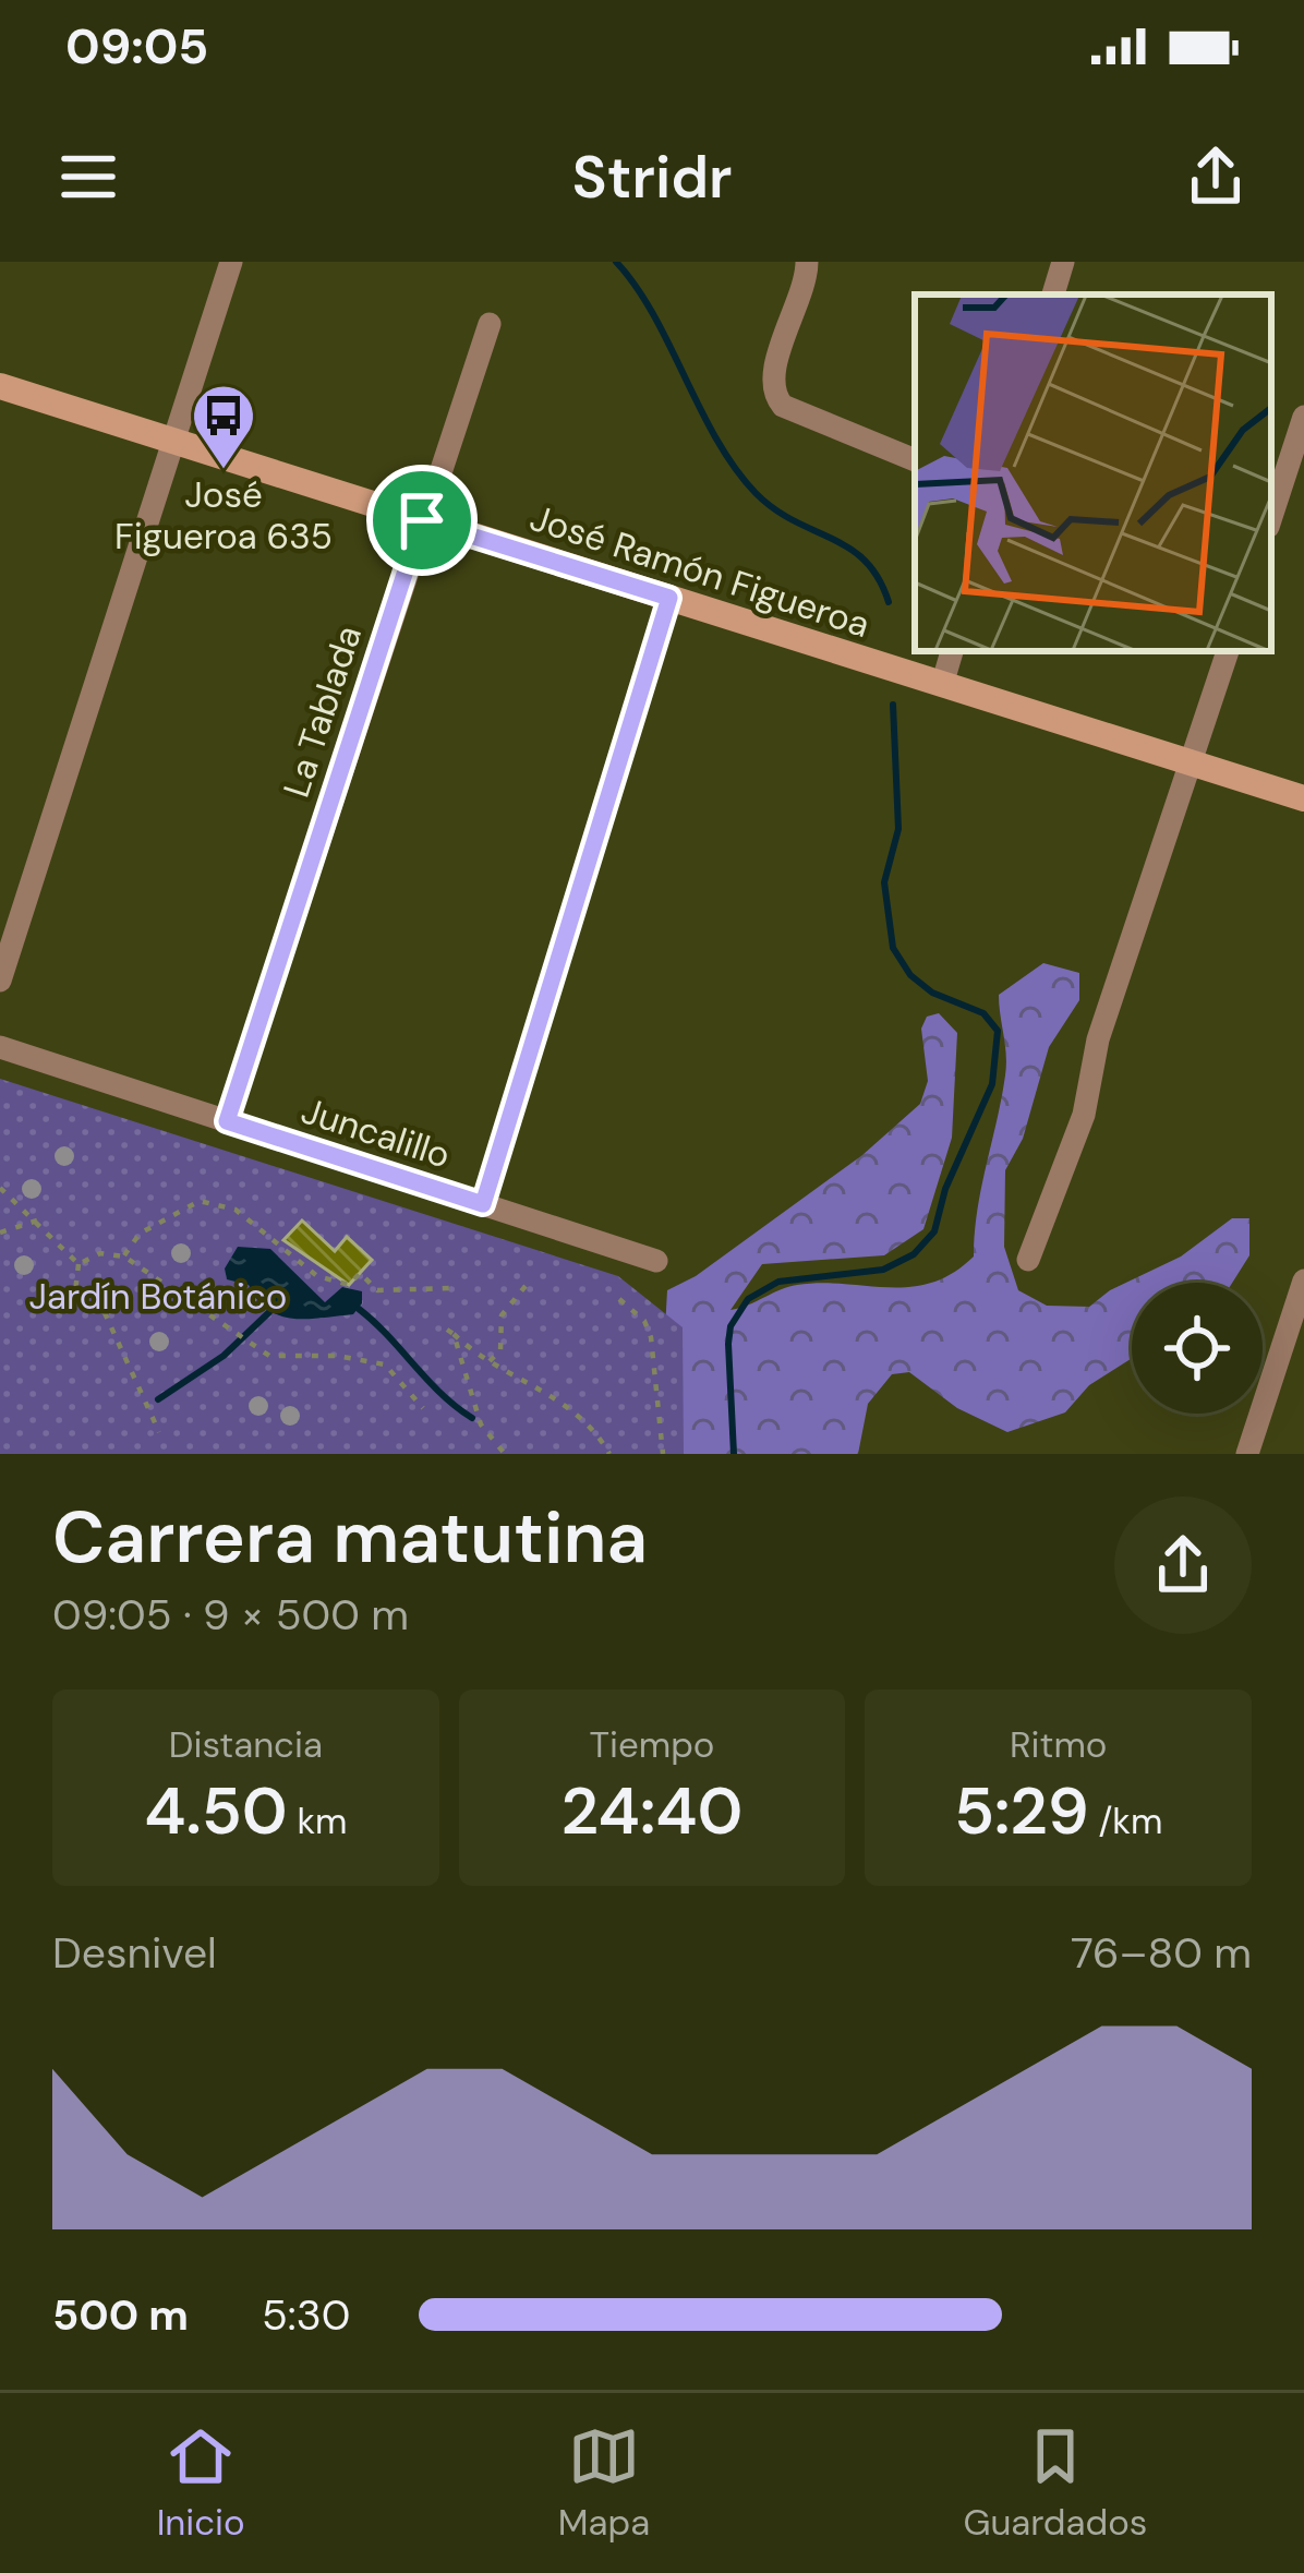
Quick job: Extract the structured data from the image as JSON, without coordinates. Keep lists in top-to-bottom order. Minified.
{"streets":{"main road":["José Ramón Figueroa"],"street":["La Tablada","Juncalillo"]},"crossings":[["José Ramón Figueroa","La Tablada"],["La Tablada","Juncalillo"]],"parks":["Jardín Botánico"],"places":{"bus stop":["José Figueroa 635"]},"page":{"status":"09:05","header":"Stridr","heading":["Carrera matutina","09:05 · 9 × 500 m"],"stats":[["Distancia","4.50 km"],["Tiempo","24:40"],["Ritmo","5:29 /km"]],"chart":["Desnivel","76–80 m"],"list":[{"name":"500 m","note":"5:30"}],"tabs":["Inicio","Mapa","Guardados"]}}
